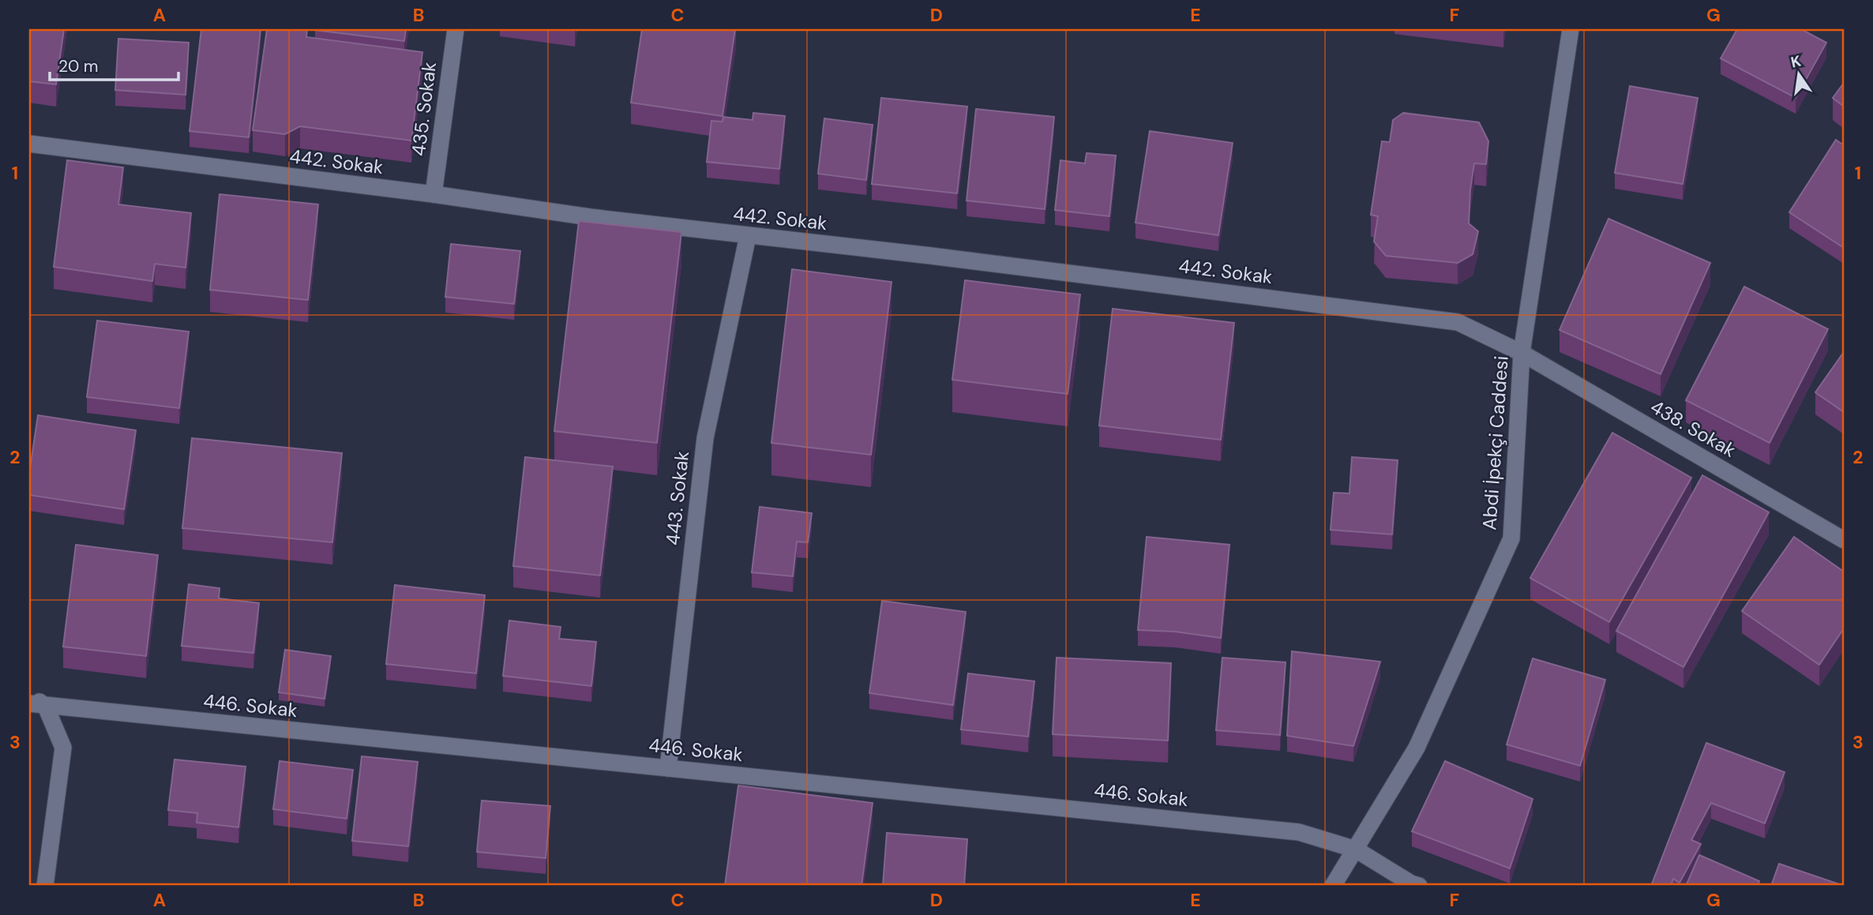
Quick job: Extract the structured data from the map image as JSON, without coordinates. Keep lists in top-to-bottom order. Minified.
{"streets":{"street":["435. Sokak","442. Sokak","438. Sokak","Abdi İpekçi Caddesi","443. Sokak","446. Sokak"]},"crossings":[["435. Sokak","442. Sokak"],["442. Sokak","438. Sokak"],["442. Sokak","Abdi İpekçi Caddesi"],["442. Sokak","443. Sokak"],["438. Sokak","Abdi İpekçi Caddesi"],["Abdi İpekçi Caddesi","446. Sokak"],["443. Sokak","446. Sokak"]],"scale_bar":"20 m","north":"top","grid":{"columns":["A","B","C","D","E","F","G"],"rows":["1","2","3"]}}
